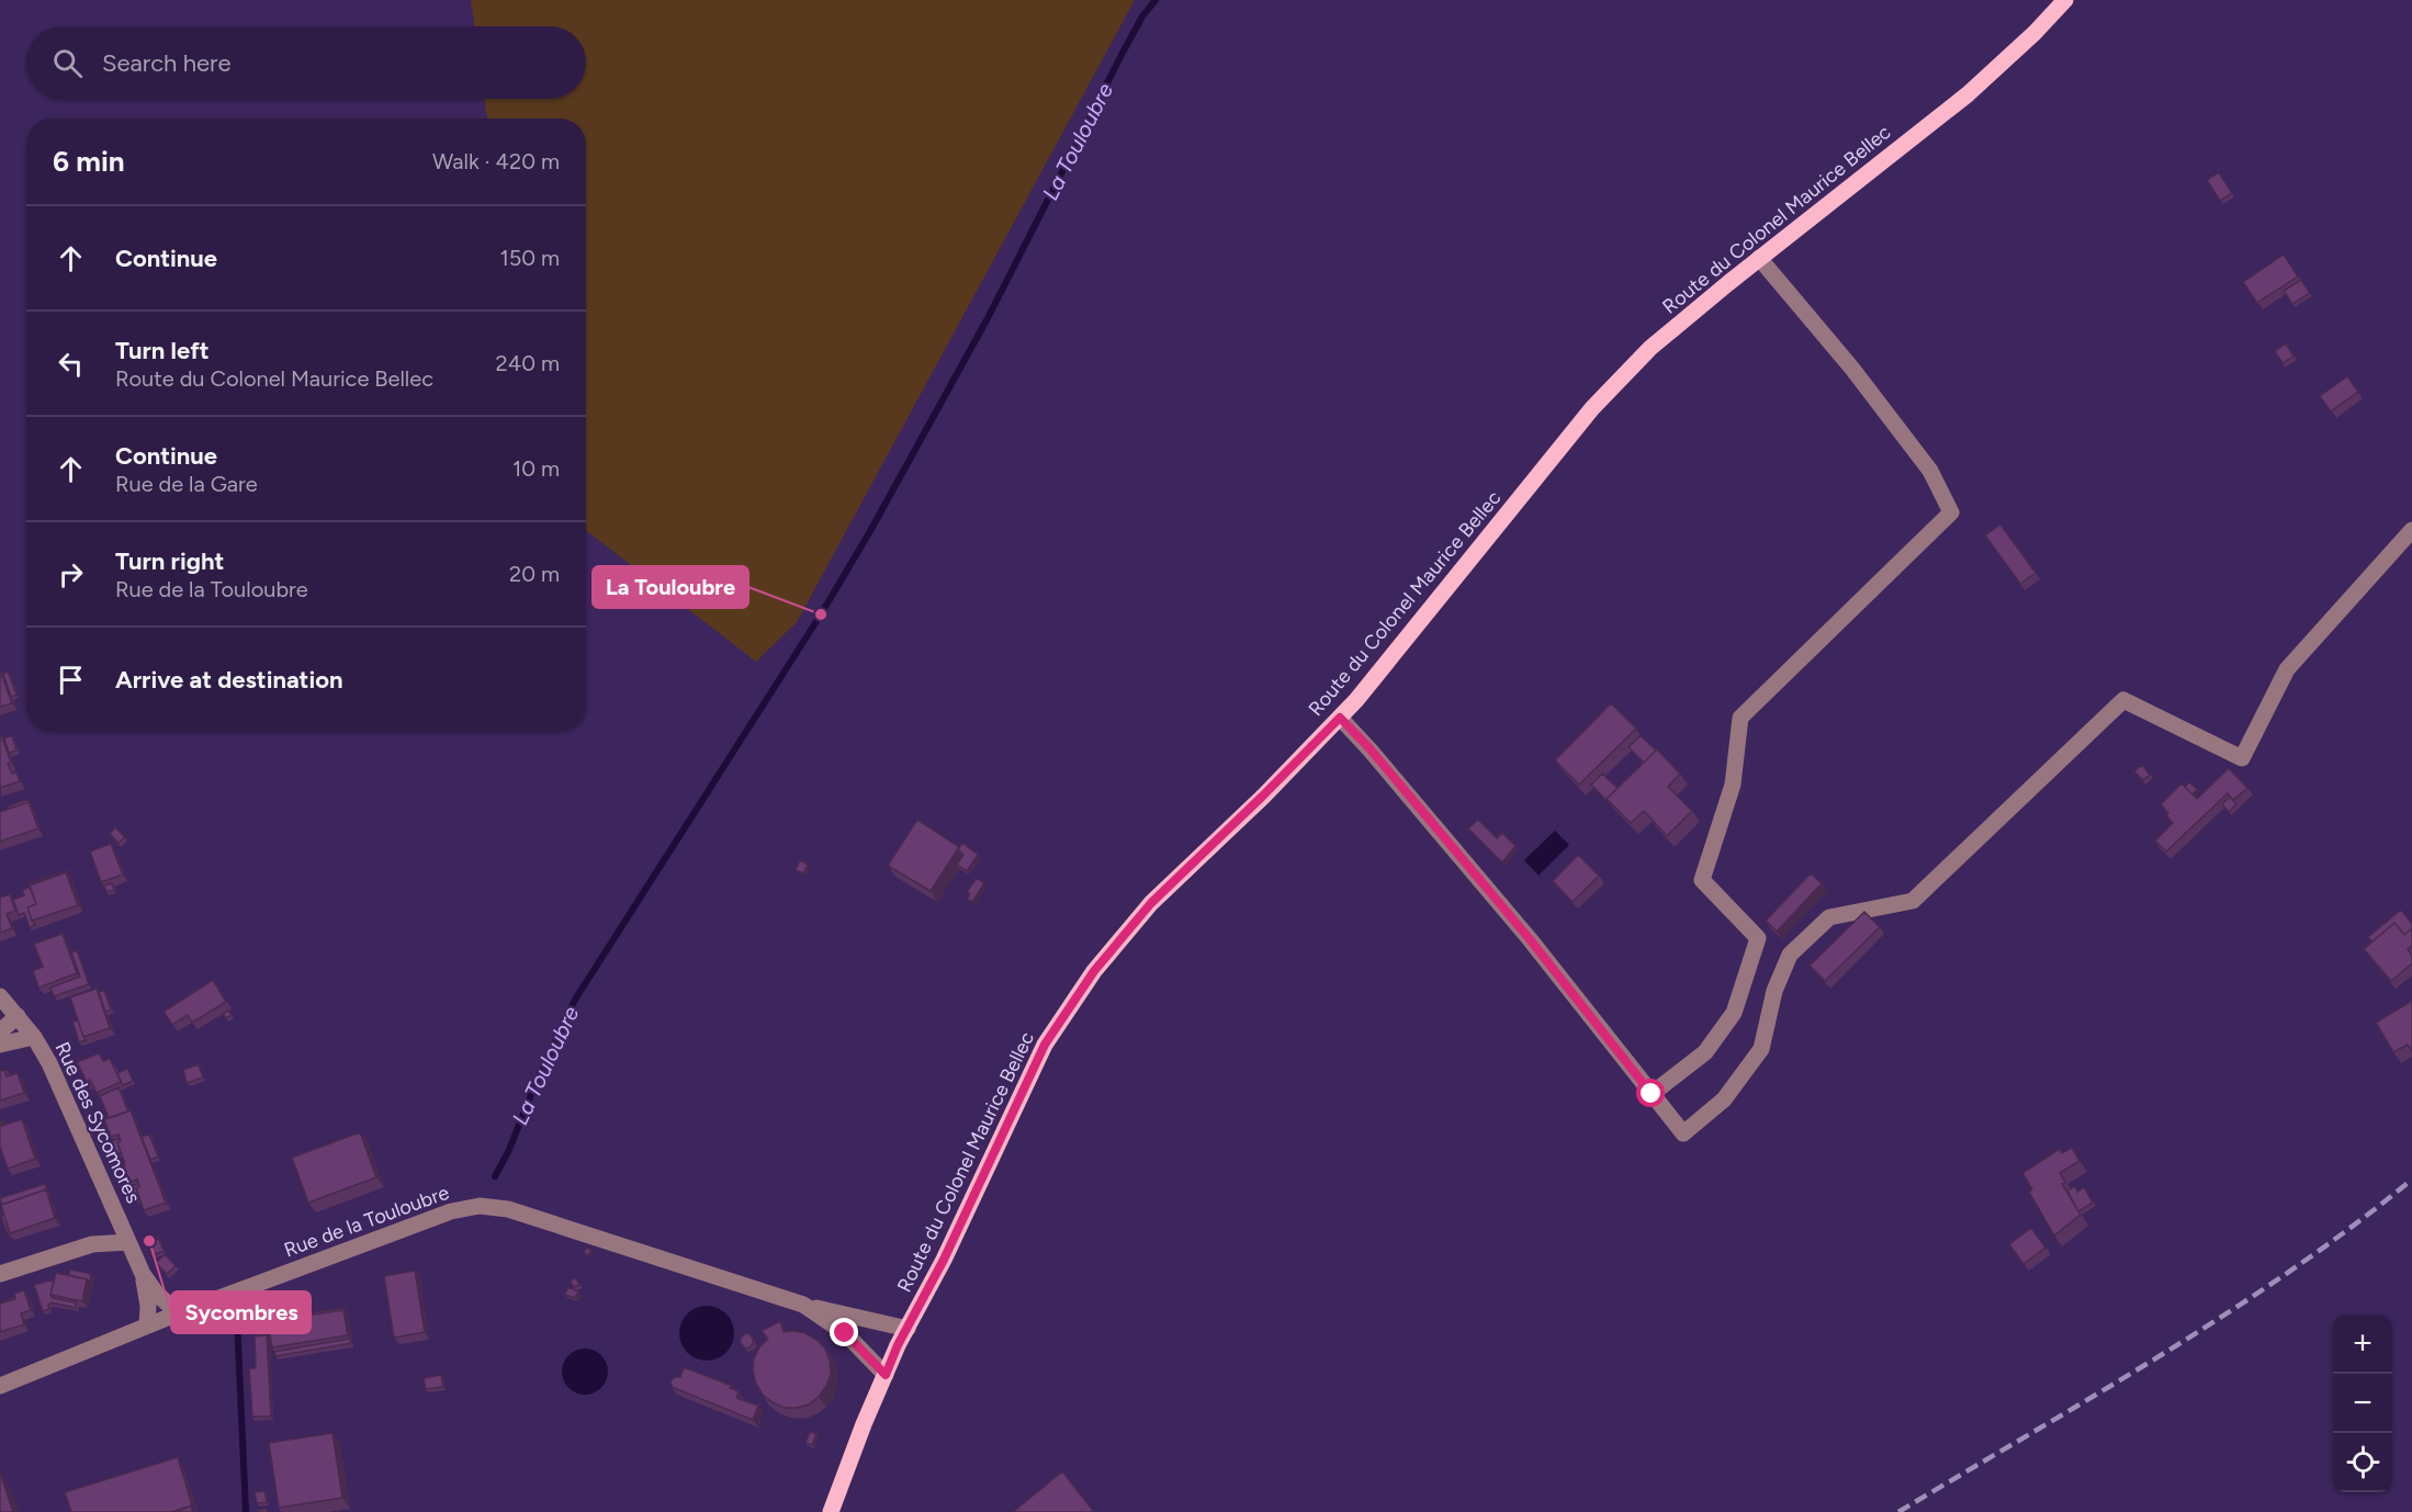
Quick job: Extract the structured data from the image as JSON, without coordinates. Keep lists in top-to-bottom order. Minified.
{"streets":{"main road":["Route du Colonel Maurice Bellec"],"street":["Rue des Sycomores","Rue de la Touloubre"]},"crossings":[["Route du Colonel Maurice Bellec","Rue de la Touloubre"]],"water":["La Touloubre"],"places":["La Touloubre","Sycombres"],"page":{"search":"Search here","heading":["6 min","Walk · 420 m"],"list":[["Continue","150 m"],["Turn left","Route du Colonel Maurice Bellec","240 m"],["Continue","Rue de la Gare","10 m"],["Turn right","Rue de la Touloubre","20 m"],"Arrive at destination"],"map_buttons":["+","−"]}}
